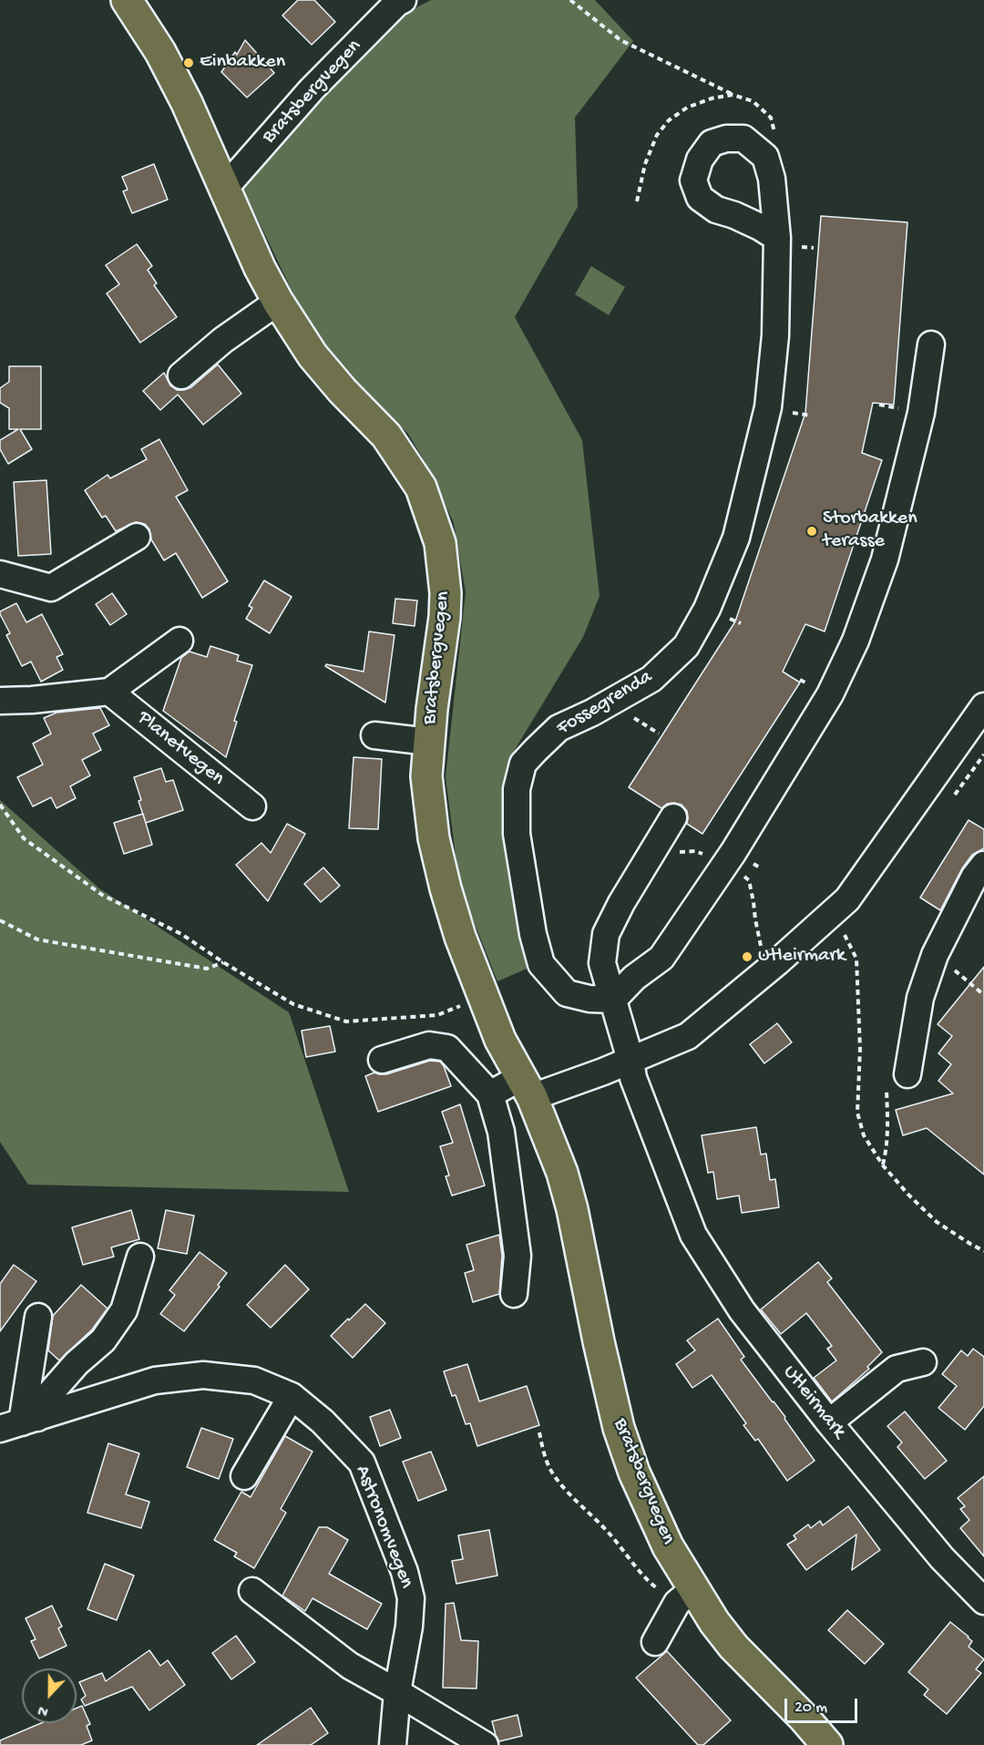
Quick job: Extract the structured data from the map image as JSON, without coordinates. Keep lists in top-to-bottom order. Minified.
{"streets":{"main road":["Bratsbergvegen"],"street":["Fossegrenda","Planetvegen","Utleirmark","Astronomvegen"]},"places":["Einbakken","Storbakken terasse","Utleirmark"],"scale_bar":"20 m","north":"bottom"}
